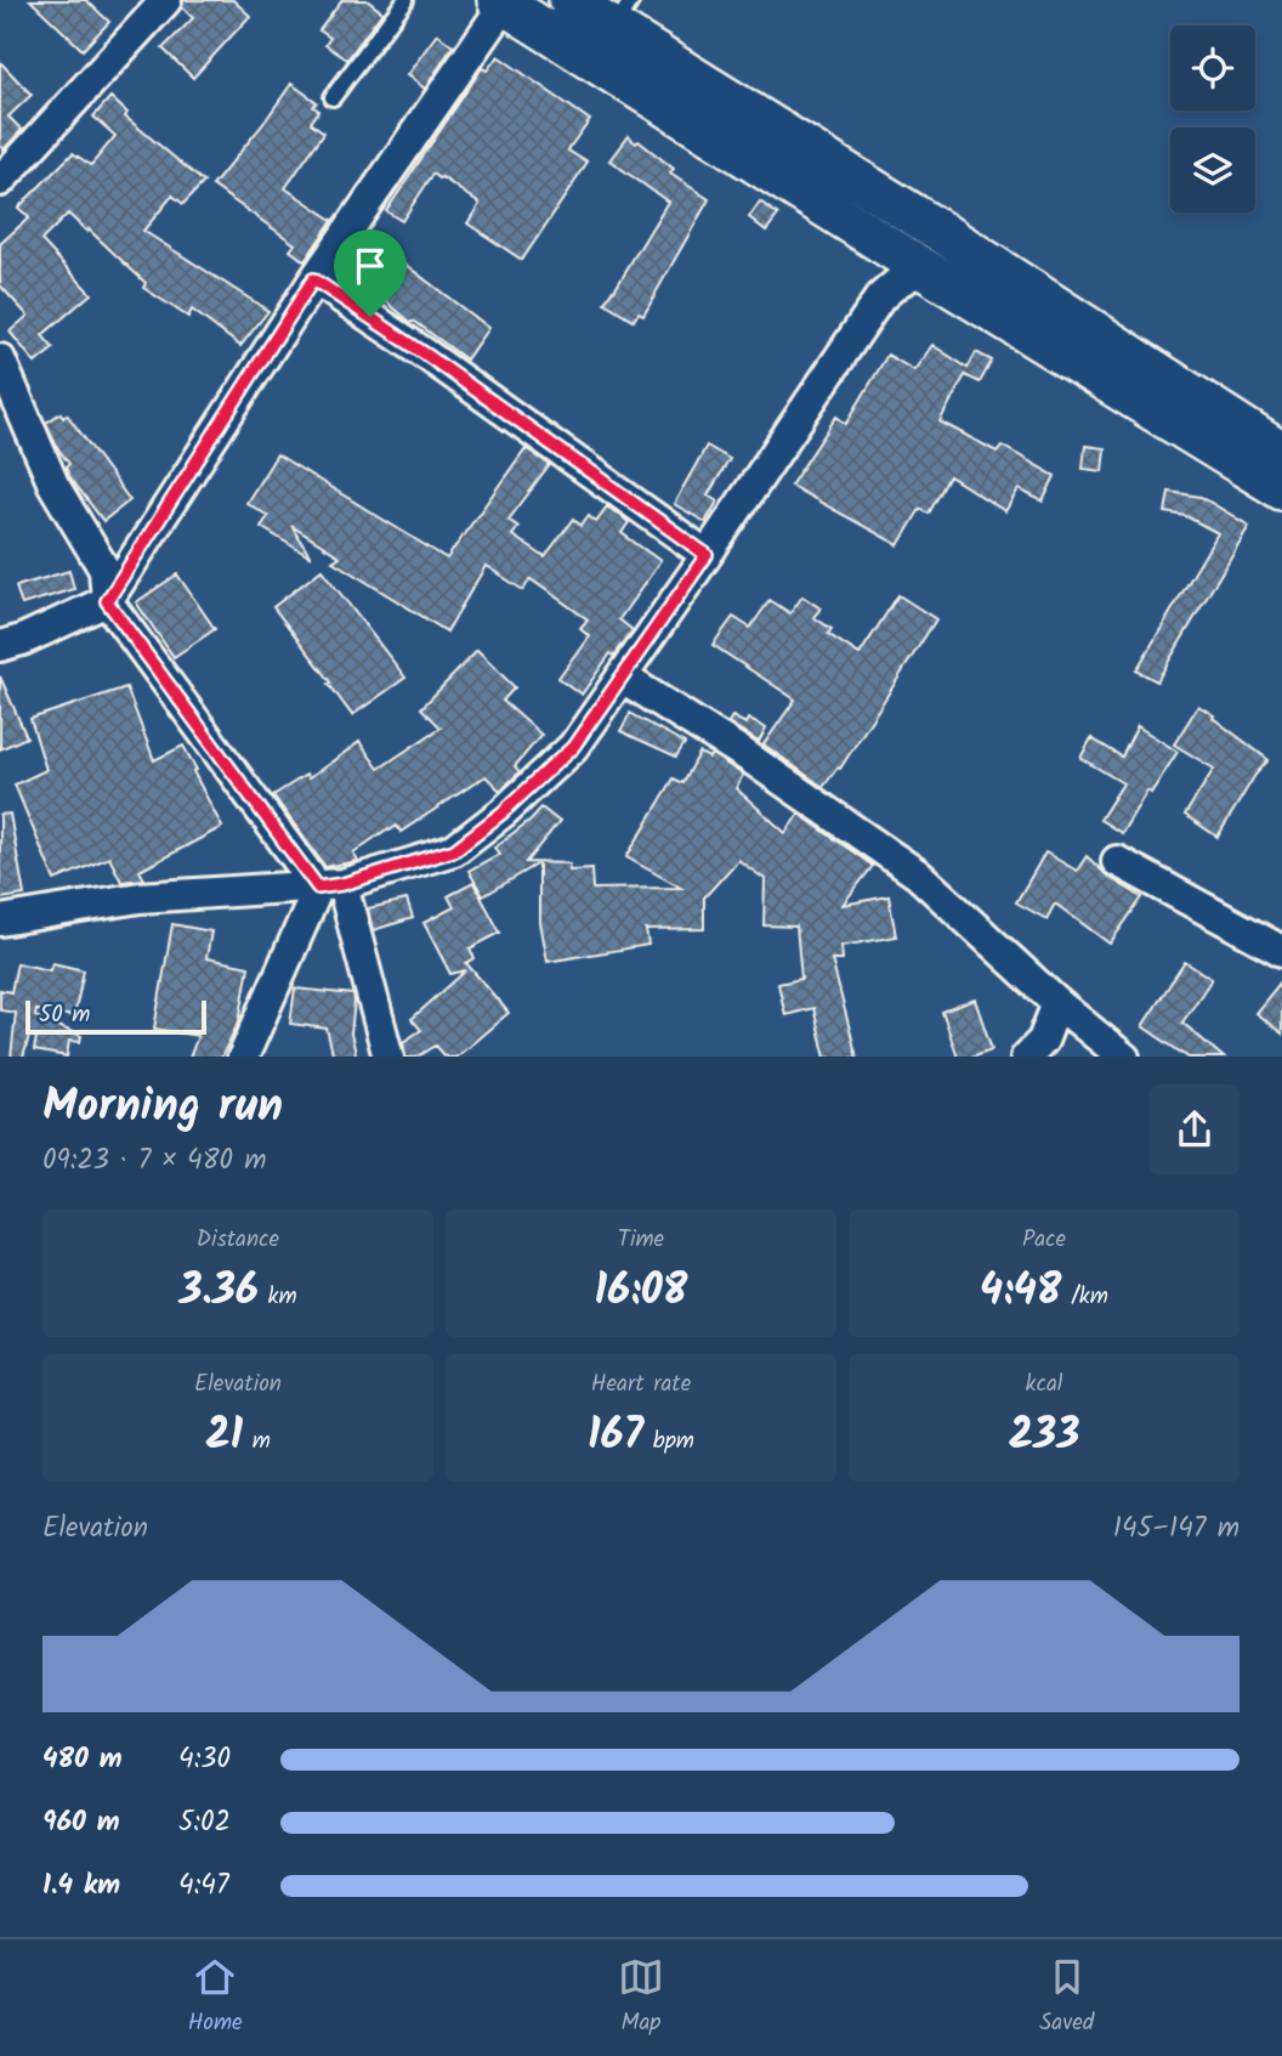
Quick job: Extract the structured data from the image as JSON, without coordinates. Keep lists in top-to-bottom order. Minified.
{"scale_bar":"50 m","page":{"scale":"50 m","heading":["Morning run","09:23 · 7 × 480 m"],"stats":[["Distance","3.36 km"],["Time","16:08"],["Pace","4:48 /km"],["Elevation","21 m"],["Heart rate","167 bpm"],["kcal","233"]],"chart":["Elevation","145–147 m"],"list":[{"name":"480 m","note":"4:30"},{"name":"960 m","note":"5:02"},{"name":"1.4 km","note":"4:47"}],"tabs":["Home","Map","Saved"]}}
